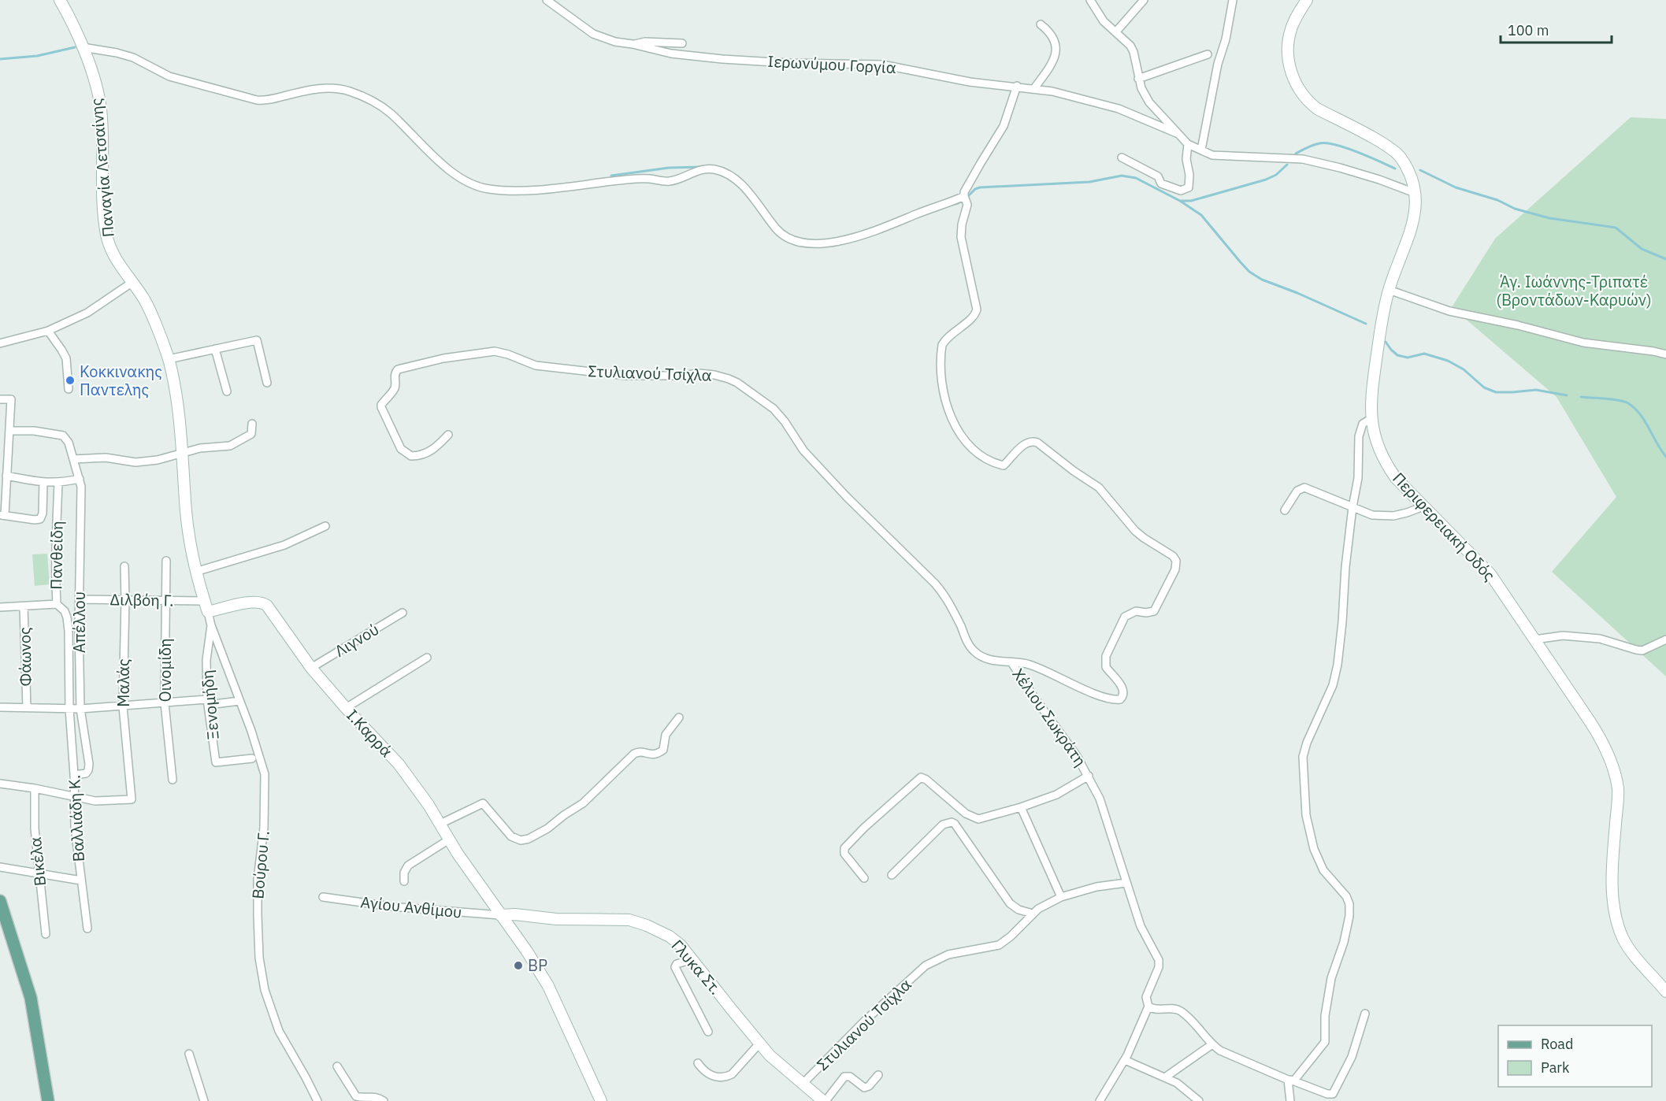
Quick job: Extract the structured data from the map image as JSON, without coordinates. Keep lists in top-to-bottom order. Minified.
{"streets":{"main road":["Παναγία Λετσαίνης","Περιφερειακή Οδός","Ι.Καρρά","Γλυκα Στ."],"street":["Ιερωνύμου Γοργία","Στυλιανού Τσίχλα","Πανθείδη","Διλβόη Γ.","Απέλλου","Λιγνού","Φάωνος","Οινομίδη","Μαλάς","Ξενομήδη","Χέλιου Σωκράτη","Βαλλιάδη Κ.","Βικέλα","Βούρου Γ.","Αγίου Ανθίμου"]},"crossings":[["Παναγία Λετσαίνης","Διλβόη Γ."],["Παναγία Λετσαίνης","Ξενομήδη"],["Παναγία Λετσαίνης","Ι.Καρρά"],["Στυλιανού Τσίχλα","Χέλιου Σωκράτη"],["Στυλιανού Τσίχλα","Γλυκα Στ."],["Πανθείδη","Βαλλιάδη Κ."],["Διλβόη Γ.","Απέλλου"],["Διλβόη Γ.","Οινομίδη"],["Διλβόη Γ.","Μαλάς"],["Απέλλου","Βαλλιάδη Κ."],["Λιγνού","Ι.Καρρά"],["Μαλάς","Βαλλιάδη Κ."],["Ξενομήδη","Ι.Καρρά"],["Ξενομήδη","Βούρου Γ."],["Ι.Καρρά","Αγίου Ανθίμου"],["Ι.Καρρά","Γλυκα Στ."],["Αγίου Ανθίμου","Γλυκα Στ."]],"parks":["Άγ. Ιωάννης-Τριπατέ (Βροντάδων-Καρυών)"],"places":["Κοκκινακης Παντελης","BP"],"legend":["Road","Park"],"scale_bar":"100 m"}
